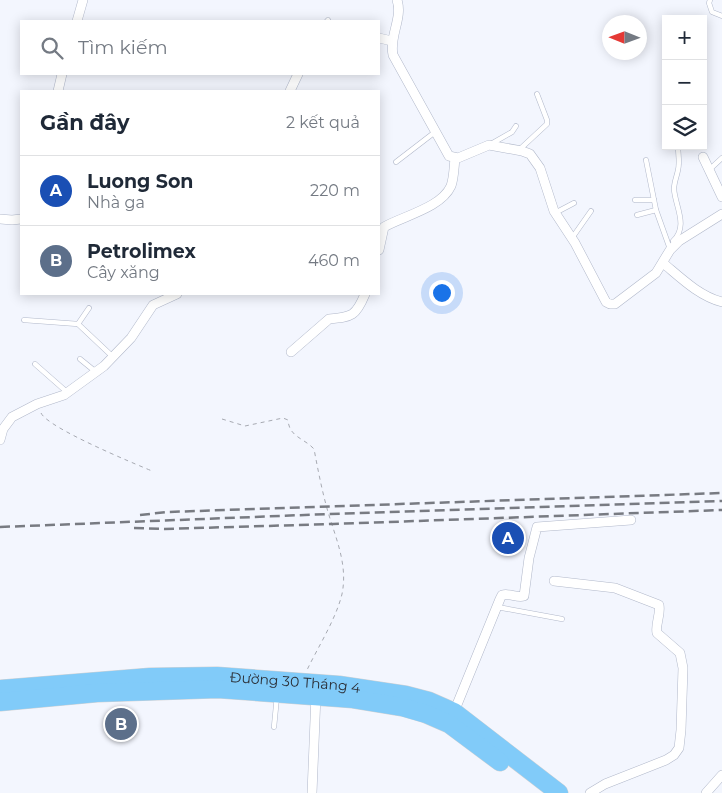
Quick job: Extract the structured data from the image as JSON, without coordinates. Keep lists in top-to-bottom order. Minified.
{"streets":{"highway":["Đường 30 Tháng 4"]},"north":"left","page":{"map_buttons":["+","−"],"search":"Tìm kiếm","heading":["Gần đây","2 kết quả"],"list":[{"mark":"A","name":"Luong Son","note":"Nhà ga","value":"220 m"},{"mark":"B","name":"Petrolimex","note":"Cây xăng","value":"460 m"}],"pins":["A","B"]}}
